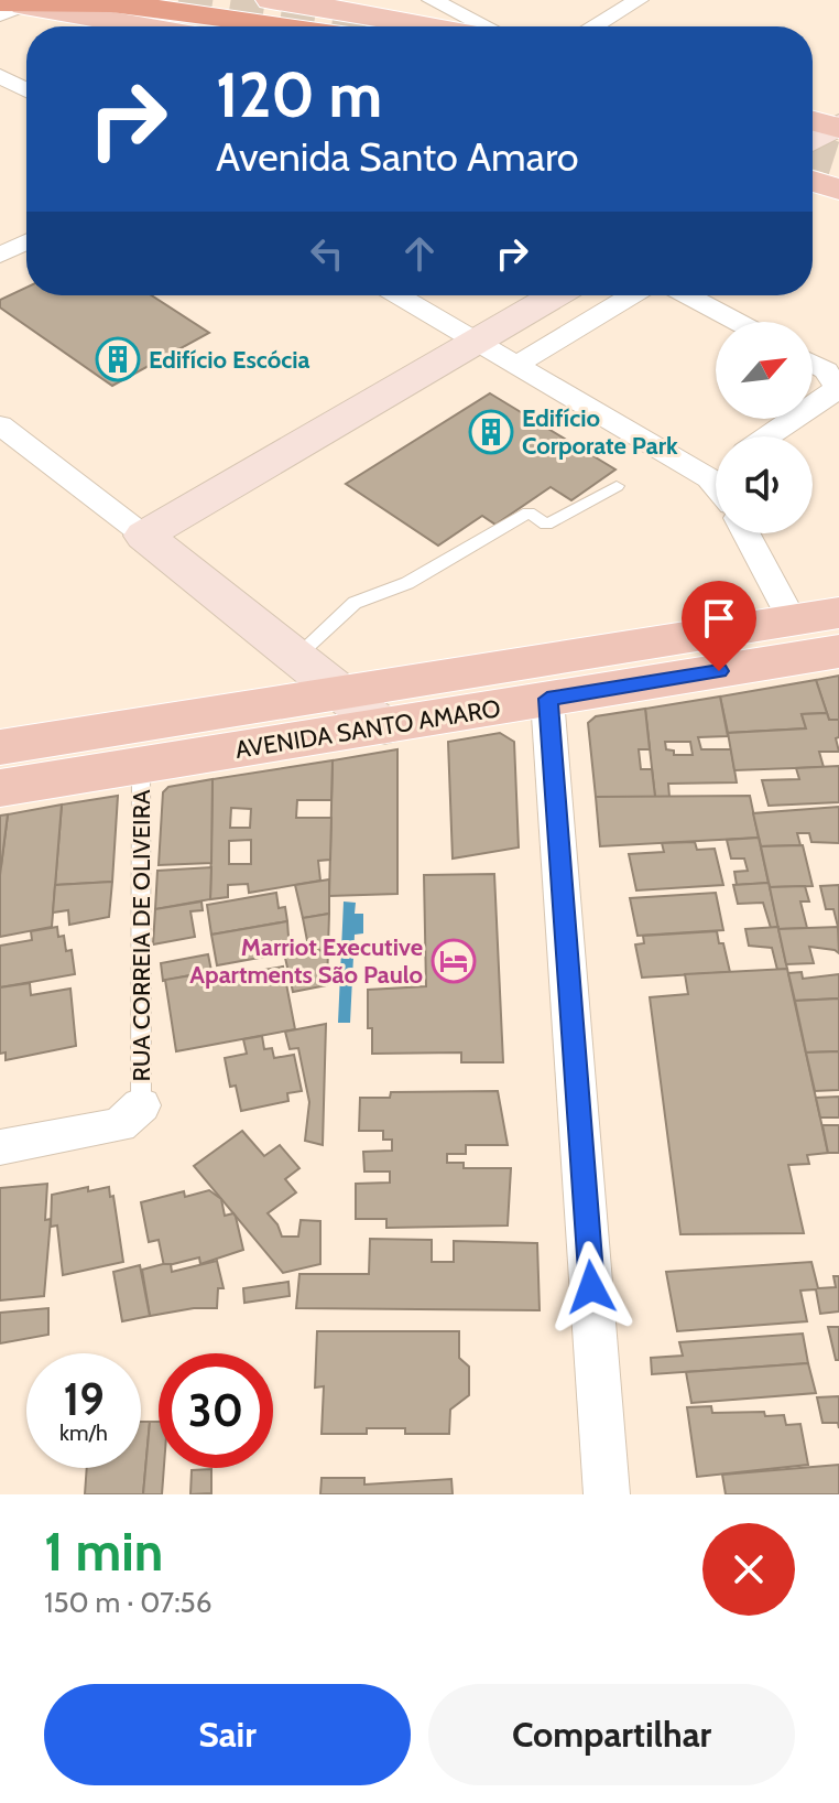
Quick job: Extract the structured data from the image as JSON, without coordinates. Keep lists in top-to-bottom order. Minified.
{"streets":{"main road":["AVENIDA SANTO AMARO"],"lane":["RUA CORREIA DE OLIVEIRA"]},"crossings":[["AVENIDA SANTO AMARO","RUA CORREIA DE OLIVEIRA"]],"places":{"building":["Edifício Escócia","Edifício Corporate Park"],"hotel":["Marriot Executive Apartments São Paulo"]},"north":"top right","page":{"turn":["120 m","Avenida Santo Amaro"],"speed":"19 km/h","limit":"30","heading":["1 min","150 m · 07:56"],"buttons":["Sair","Compartilhar"]}}
